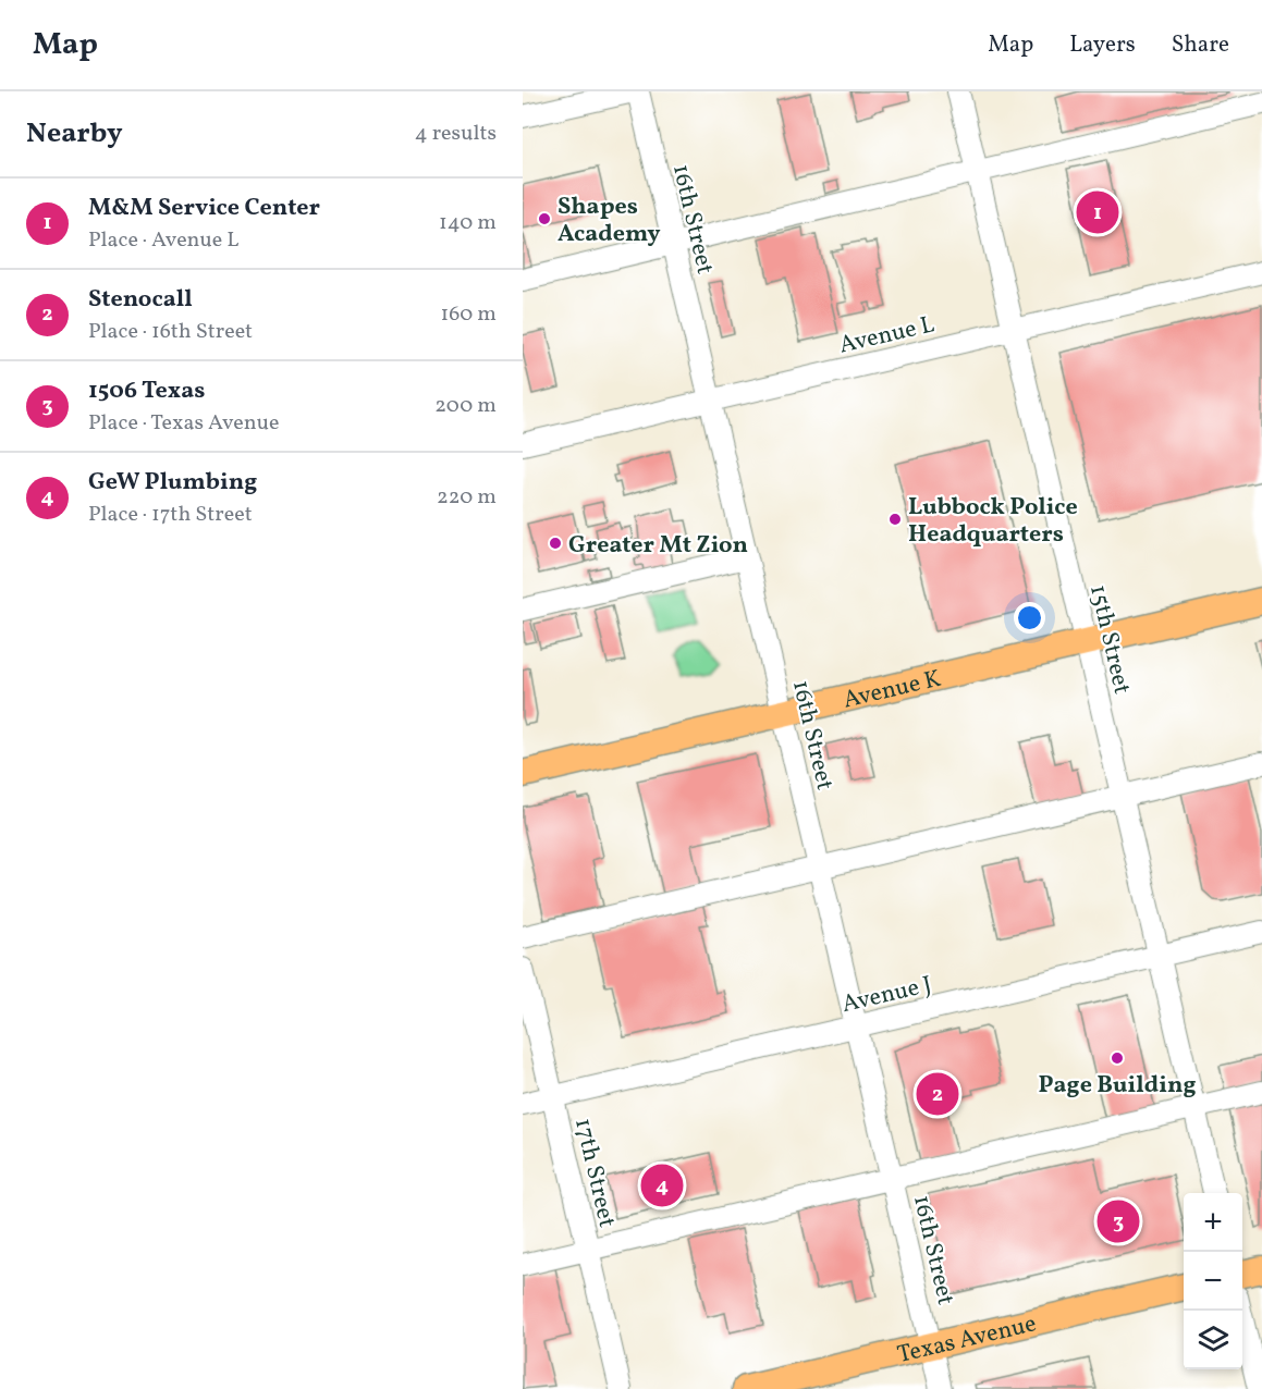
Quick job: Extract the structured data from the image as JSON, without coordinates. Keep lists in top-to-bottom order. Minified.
{"streets":{"main road":["Avenue K","Texas Avenue"],"street":["16th Street","Avenue L","15th Street","Avenue J","17th Street"]},"crossings":[["16th Street","Avenue L"],["16th Street","Avenue K"],["16th Street","Avenue J"],["16th Street","Texas Avenue"],["Avenue L","15th Street"],["15th Street","Avenue K"],["15th Street","Avenue J"],["Avenue J","17th Street"]],"places":["Shapes Academy","Lubbock Police Headquarters","Greater Mt Zion","Page Building"],"page":{"header":"Map","nav":["Map","Layers","Share"],"heading":["Nearby","4 results"],"list":[{"mark":"1","name":"M&M Service Center","note":"Place · Avenue L","value":"140 m"},{"mark":"2","name":"Stenocall","note":"Place · 16th Street","value":"160 m"},{"mark":"3","name":"1506 Texas","note":"Place · Texas Avenue","value":"200 m"},{"mark":"4","name":"GeW Plumbing","note":"Place · 17th Street","value":"220 m"}],"pins":["1","2","4","3"],"map_buttons":["+","−"]}}
